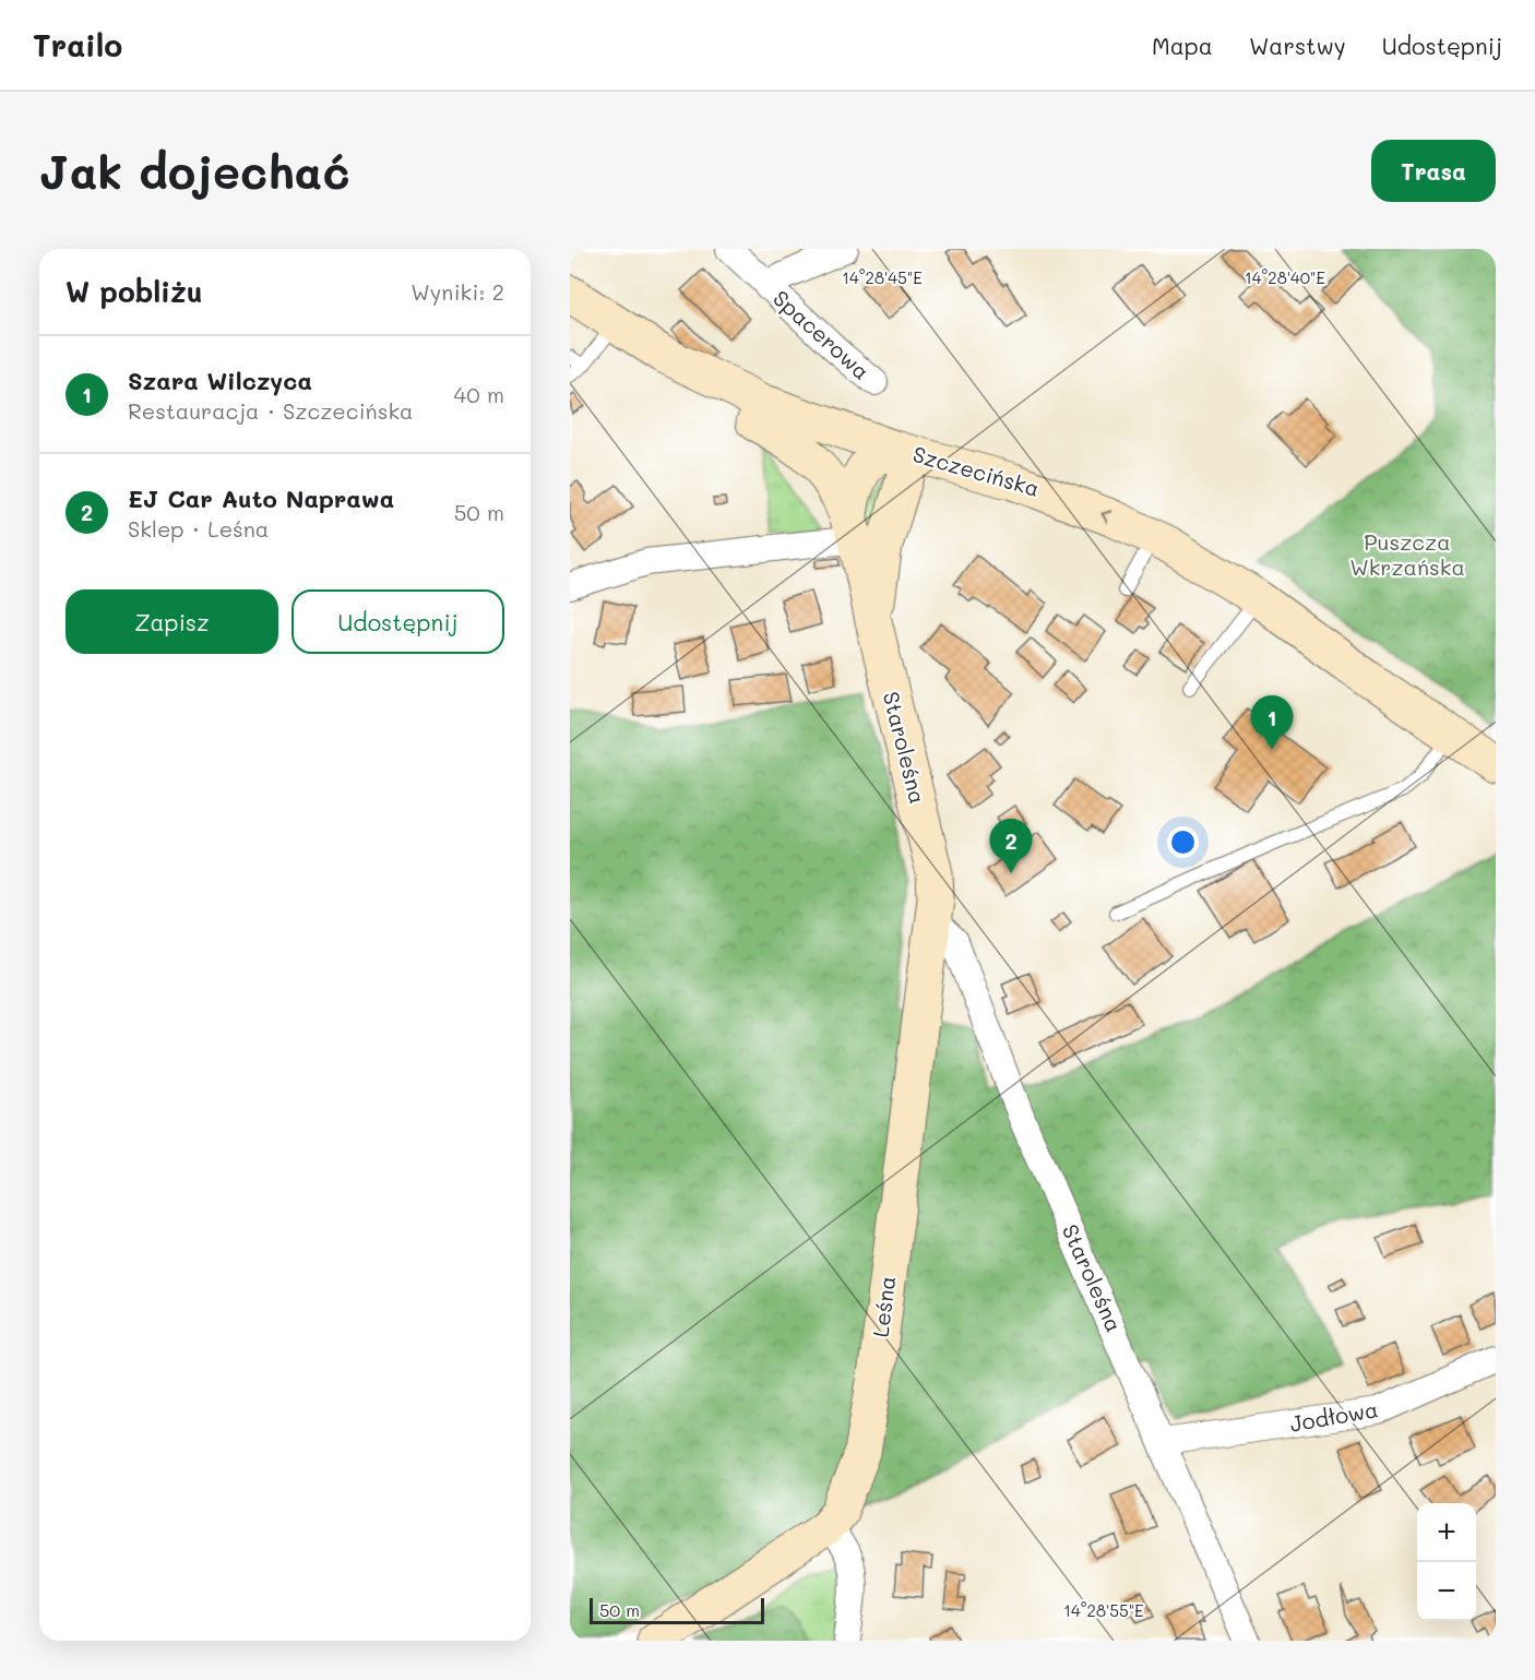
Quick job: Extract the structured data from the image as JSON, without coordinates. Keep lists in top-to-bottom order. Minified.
{"streets":{"street":["Spacerowa","Szczecińska","Staroleśna","Leśna","Jodłowa"]},"crossings":[["Szczecińska","Staroleśna"],["Staroleśna","Leśna"],["Staroleśna","Jodłowa"]],"parks":["Puszcza Wkrzańska"],"scale_bar":"50 m","page":{"header":"Trailo","nav":["Mapa","Warstwy","Udostępnij"],"buttons":["Trasa",["Zapisz","Udostępnij"]],"title":"Jak dojechać","heading":["W pobliżu","Wyniki: 2"],"list":[{"mark":"1","name":"Szara Wilczyca","note":"Restauracja · Szczecińska","value":"40 m"},{"mark":"2","name":"EJ Car Auto Naprawa","note":"Sklep · Leśna","value":"50 m"}],"pins":["1","2"],"map_buttons":["+","−"],"scale":"50 m"},"coordinates":["14°28'40\"E","14°28'45\"E","14°28'55\"E"]}
